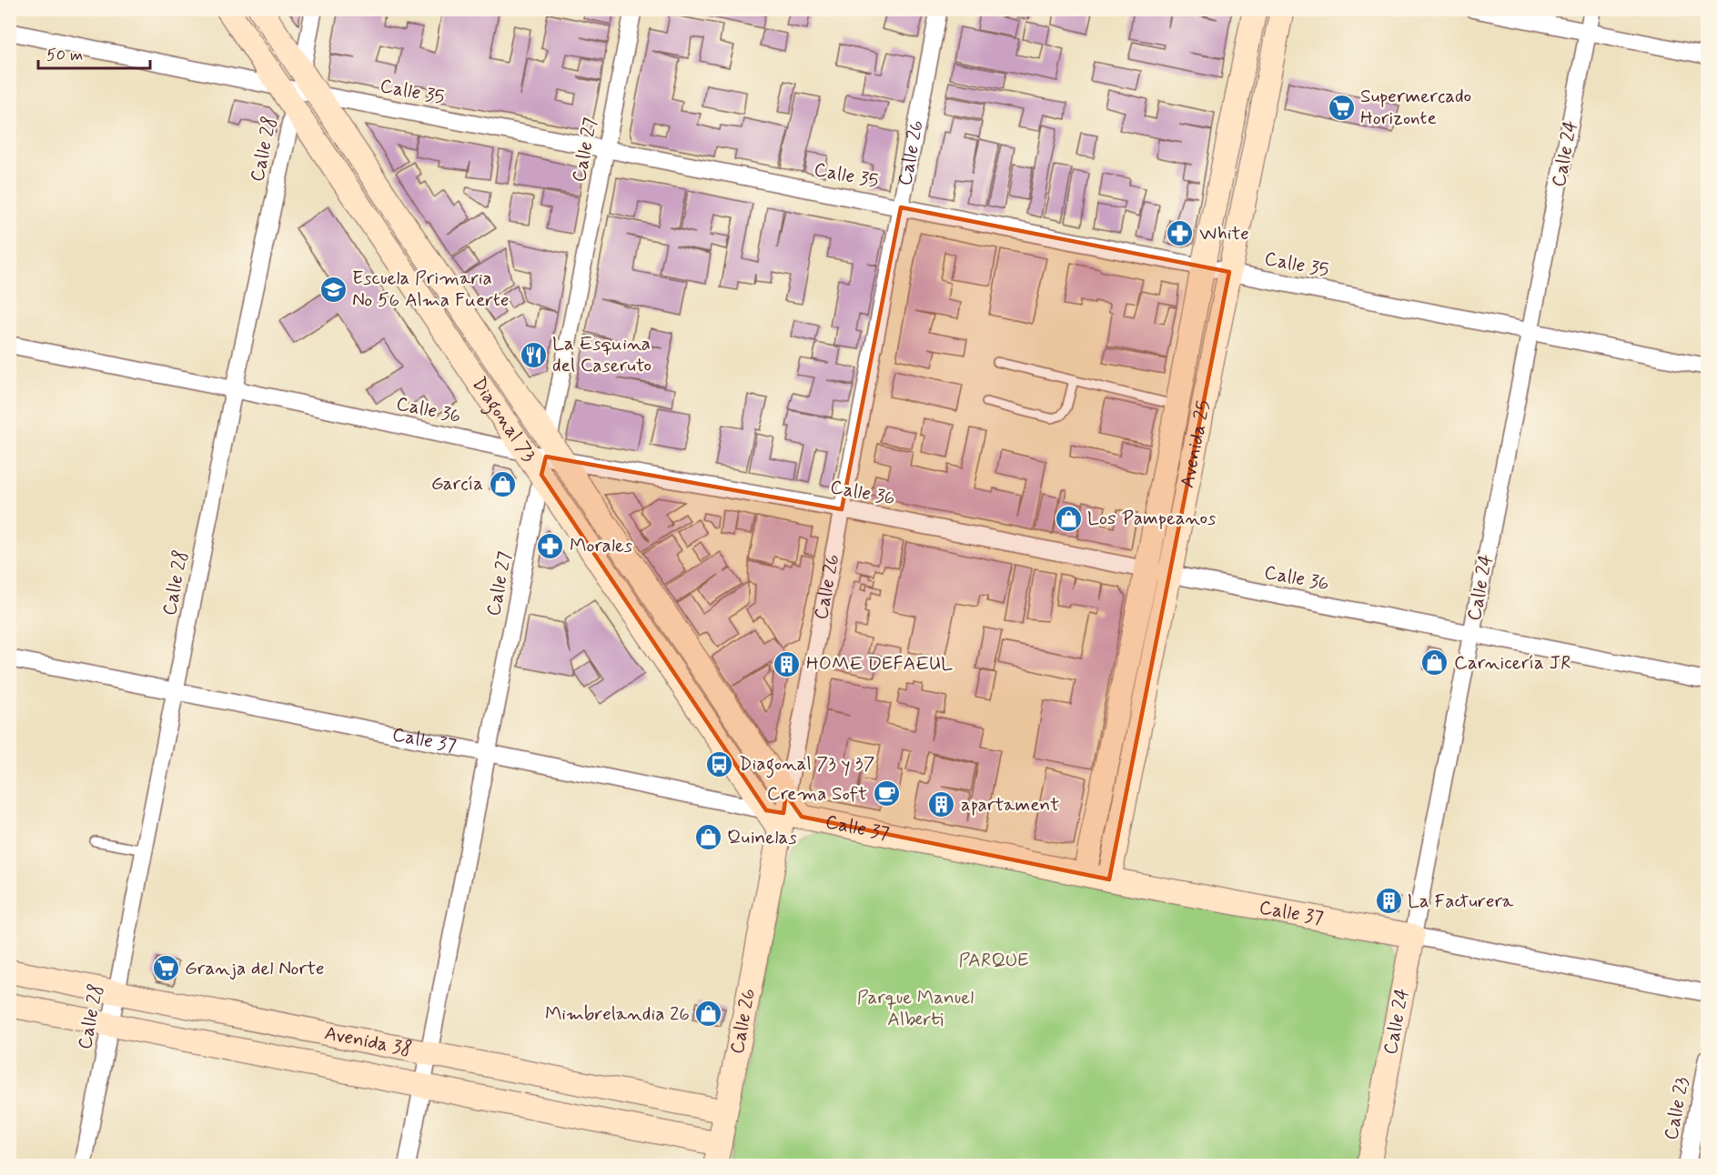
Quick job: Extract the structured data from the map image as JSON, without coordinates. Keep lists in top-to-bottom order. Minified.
{"streets":{"main road":["Calle 26","Calle 24","Diagonal 73","Avenida 25","Calle 37","Avenida 38"],"street":["Calle 35","Calle 28","Calle 27","Calle 36","Calle 23"]},"crossings":[["Calle 35","Calle 28"],["Calle 35","Calle 27"],["Calle 35","Calle 26"],["Calle 35","Calle 24"],["Calle 35","Diagonal 73"],["Calle 35","Avenida 25"],["Calle 28","Calle 36"],["Calle 28","Diagonal 73"],["Calle 28","Calle 37"],["Calle 28","Avenida 38"],["Calle 27","Calle 36"],["Calle 27","Diagonal 73"],["Calle 27","Calle 37"],["Calle 27","Avenida 38"],["Calle 26","Calle 36"],["Calle 26","Diagonal 73"],["Calle 26","Calle 37"],["Calle 26","Avenida 38"],["Calle 24","Calle 36"],["Calle 24","Calle 37"],["Calle 36","Diagonal 73"],["Calle 36","Avenida 25"],["Diagonal 73","Calle 37"],["Avenida 25","Calle 37"]],"parks":["PARQUE","Parque Manuel Alberti"],"places":{"supermarket":["Supermercado Horizonte","Granja del Norte"],"pharmacy":["White","Morales"],"school or university":["Escuela Primaria No 56 Alma Fuerte"],"restaurant":["La Esquina del Caseruto"],"shop":["García","Los Pampeanos","Carnicería JR","Quinelas","Mimbrelandia 26"],"building":["HOME DEFAEUL","apartament","La Facturera"],"bus stop":["Diagonal 73 y 37"],"cafe":["Crema Soft"]},"scale_bar":"50 m"}
